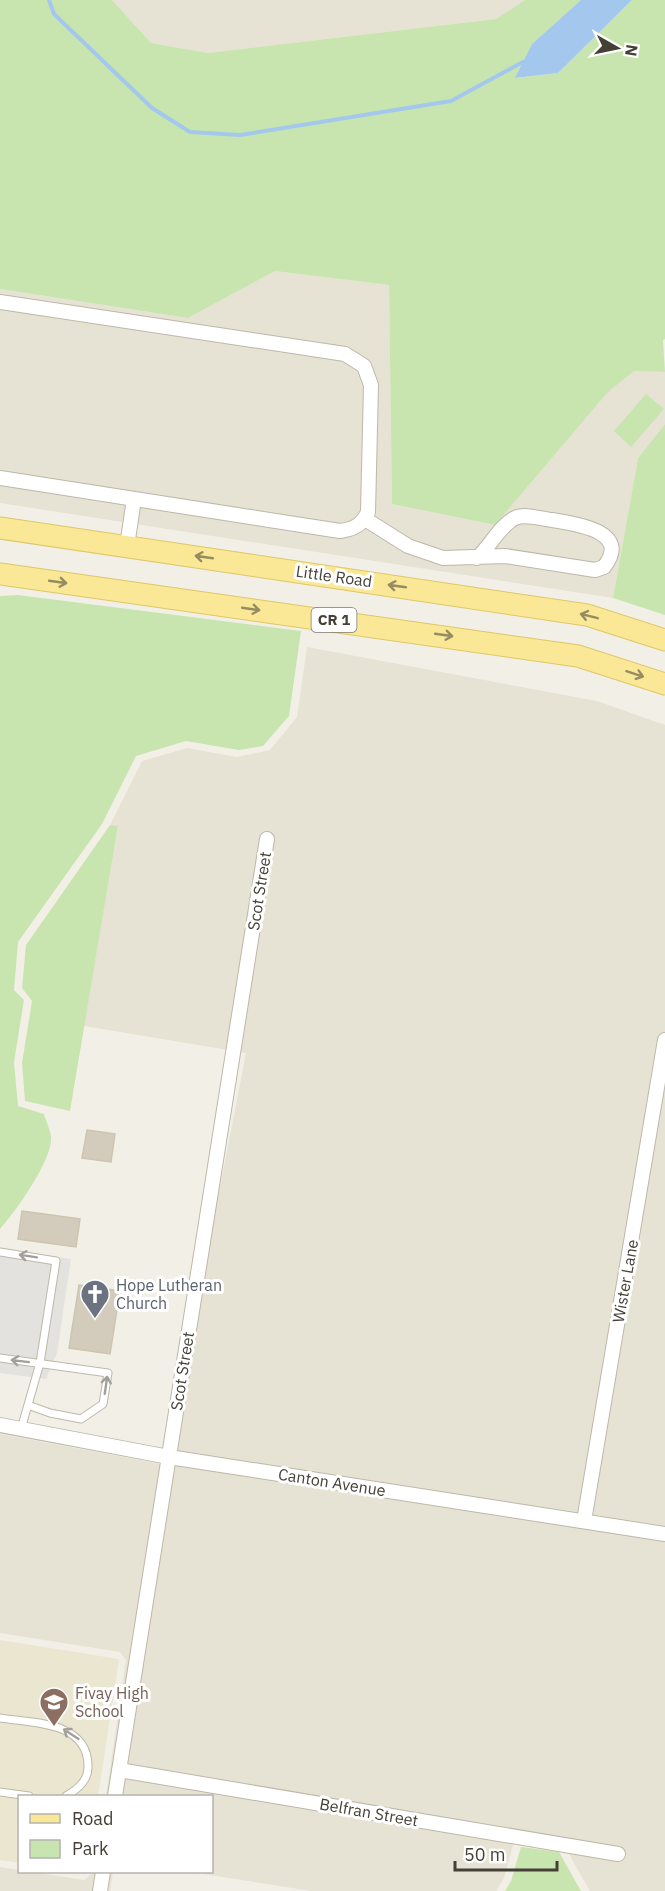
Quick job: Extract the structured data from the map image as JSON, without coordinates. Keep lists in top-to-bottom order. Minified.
{"streets":{"main road":["Little Road","CR 1"],"street":["Scot Street","Wister Lane","Canton Avenue","Belfran Street"]},"crossings":[["Scot Street","Canton Avenue"],["Scot Street","Belfran Street"],["Wister Lane","Canton Avenue"]],"places":{"church":["Hope Lutheran Church"],"school or university":["Fivay High School"]},"legend":["Road","Park"],"scale_bar":"50 m","north":"right"}
